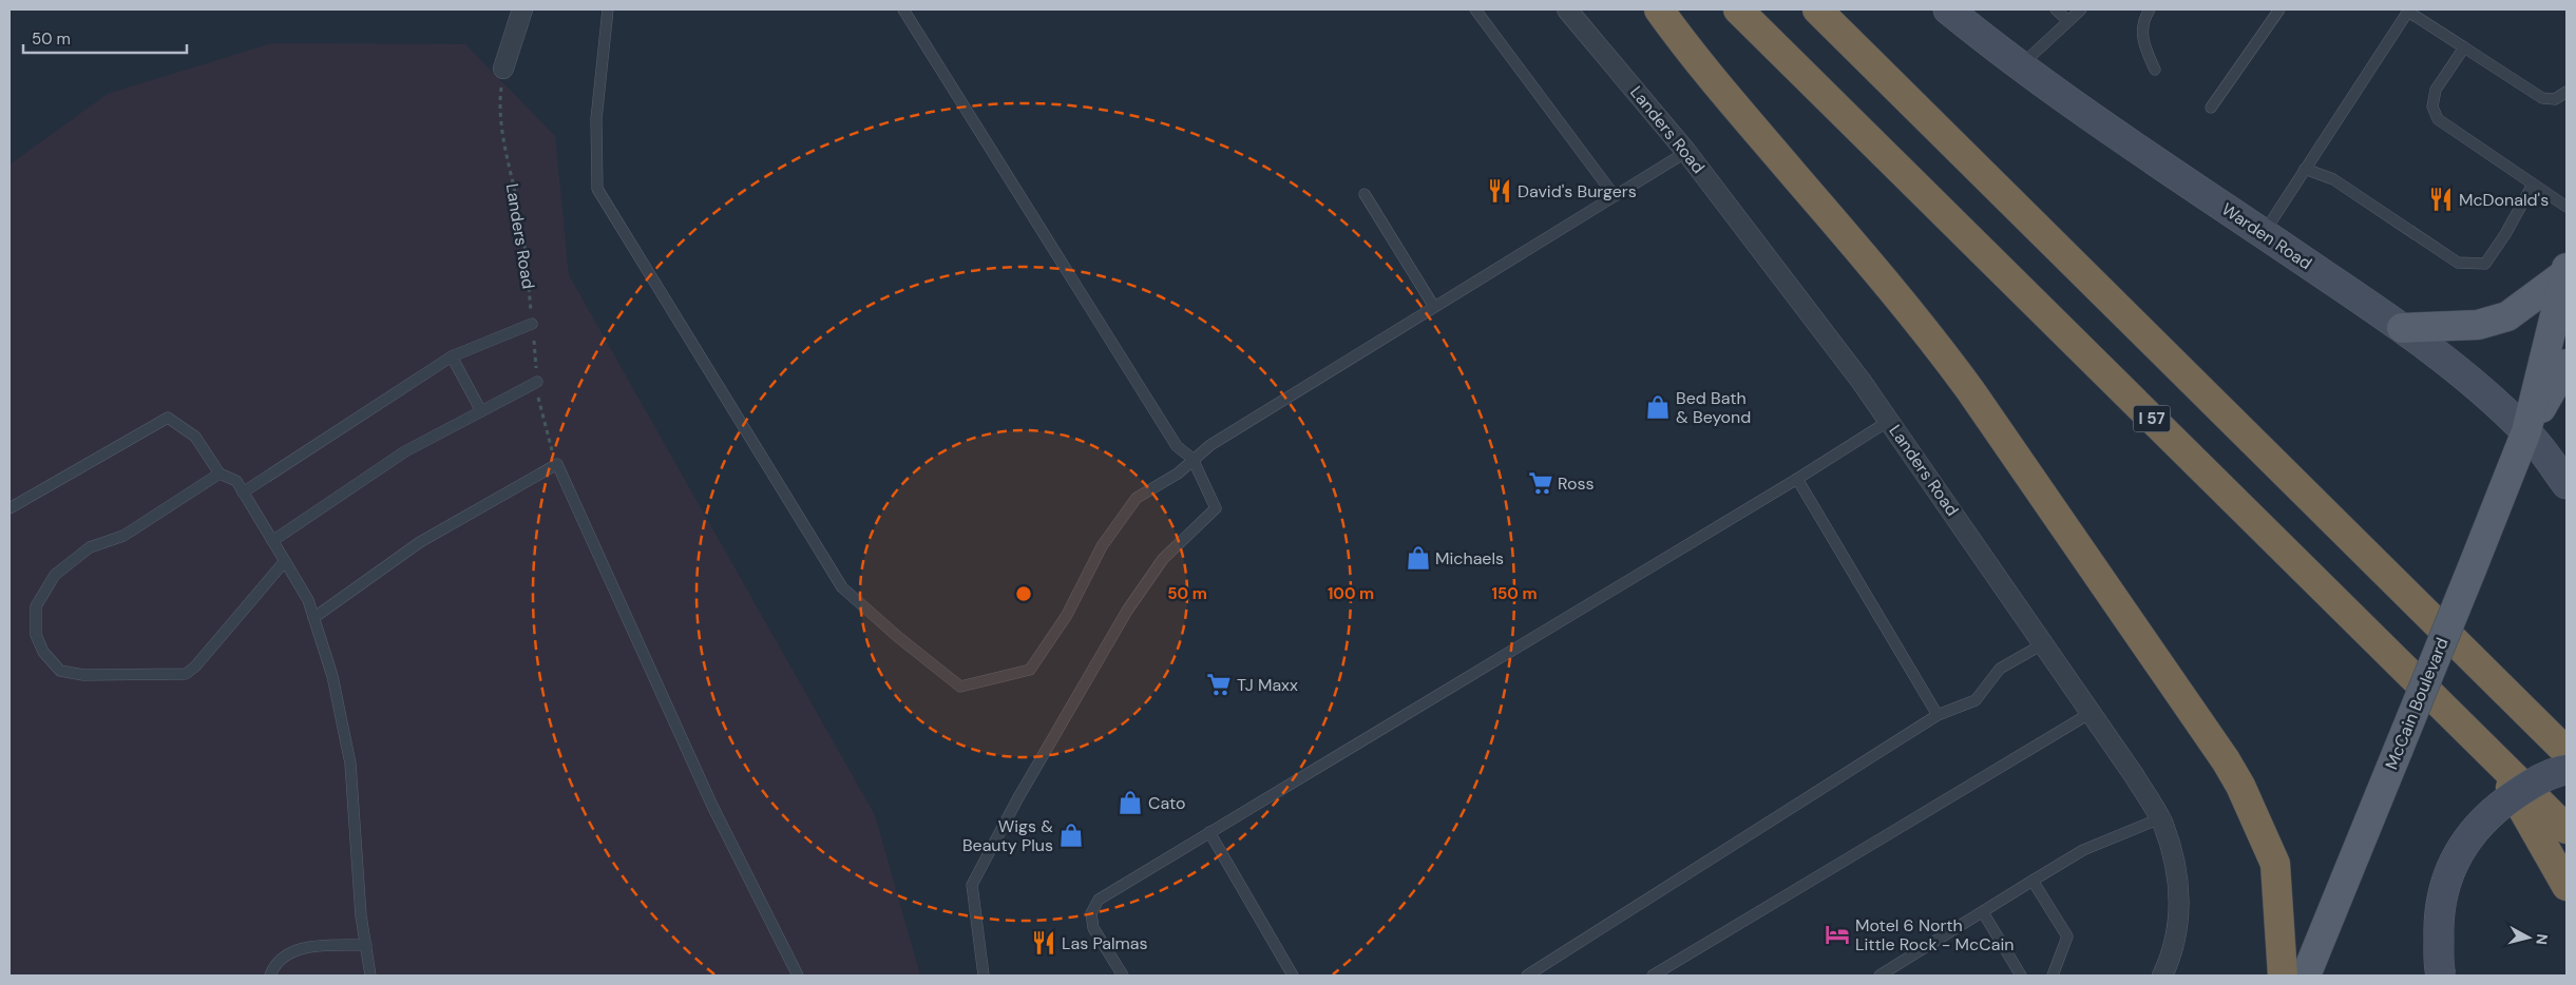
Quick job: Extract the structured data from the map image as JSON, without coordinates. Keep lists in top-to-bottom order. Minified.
{"streets":{"highway":["I 57"],"main road":["McCain Boulevard"],"street":["Landers Road","Warden Road"]},"crossings":[["Warden Road","McCain Boulevard"]],"places":{"restaurant":["David's Burgers","McDonald's","Las Palmas"],"shop":["Bed Bath & Beyond","Michaels","Cato","Wigs & Beauty Plus"],"supermarket":["Ross","TJ Maxx"],"hotel":["Motel 6 North Little Rock - McCain"]},"scale_bar":"50 m","north":"right","rings":["50 m","100 m","150 m"]}
